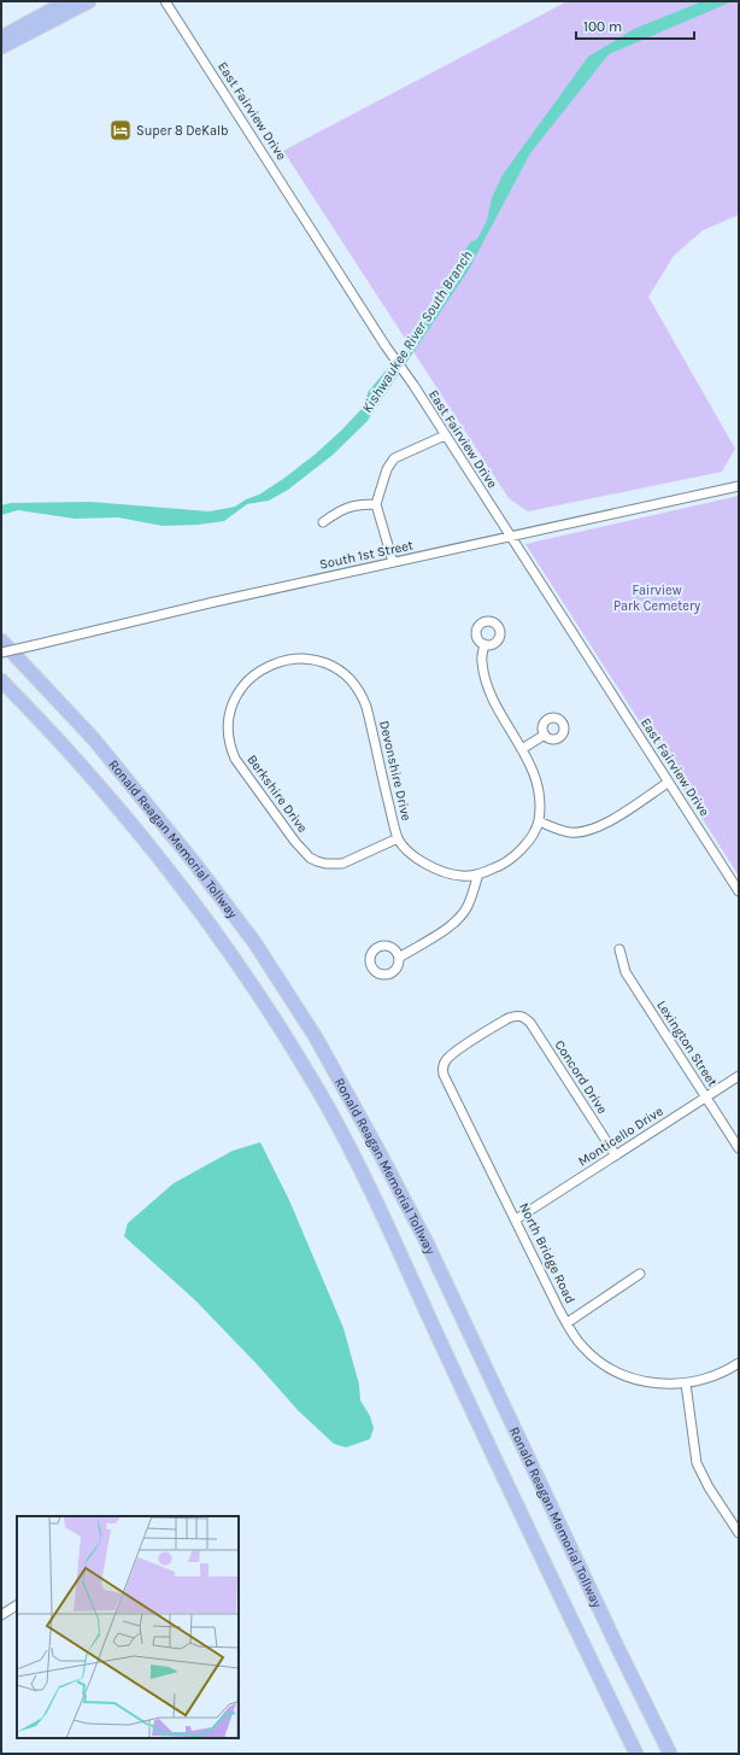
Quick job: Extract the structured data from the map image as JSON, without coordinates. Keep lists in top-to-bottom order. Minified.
{"streets":{"highway":["Ronald Reagan Memorial Tollway"],"street":["East Fairview Drive","South 1st Street","Devonshire Drive","Berkshire Drive","Lexington Street","Concord Drive","Monticello Drive","North Bridge Road"]},"crossings":[["East Fairview Drive","South 1st Street"],["Devonshire Drive","Berkshire Drive"],["Lexington Street","Monticello Drive"],["Concord Drive","Monticello Drive"],["Concord Drive","North Bridge Road"],["Monticello Drive","North Bridge Road"]],"water":["Kishwaukee River South Branch"],"parks":["Fairview Park Cemetery"],"places":{"hotel":["Super 8 DeKalb"]},"scale_bar":"100 m"}
